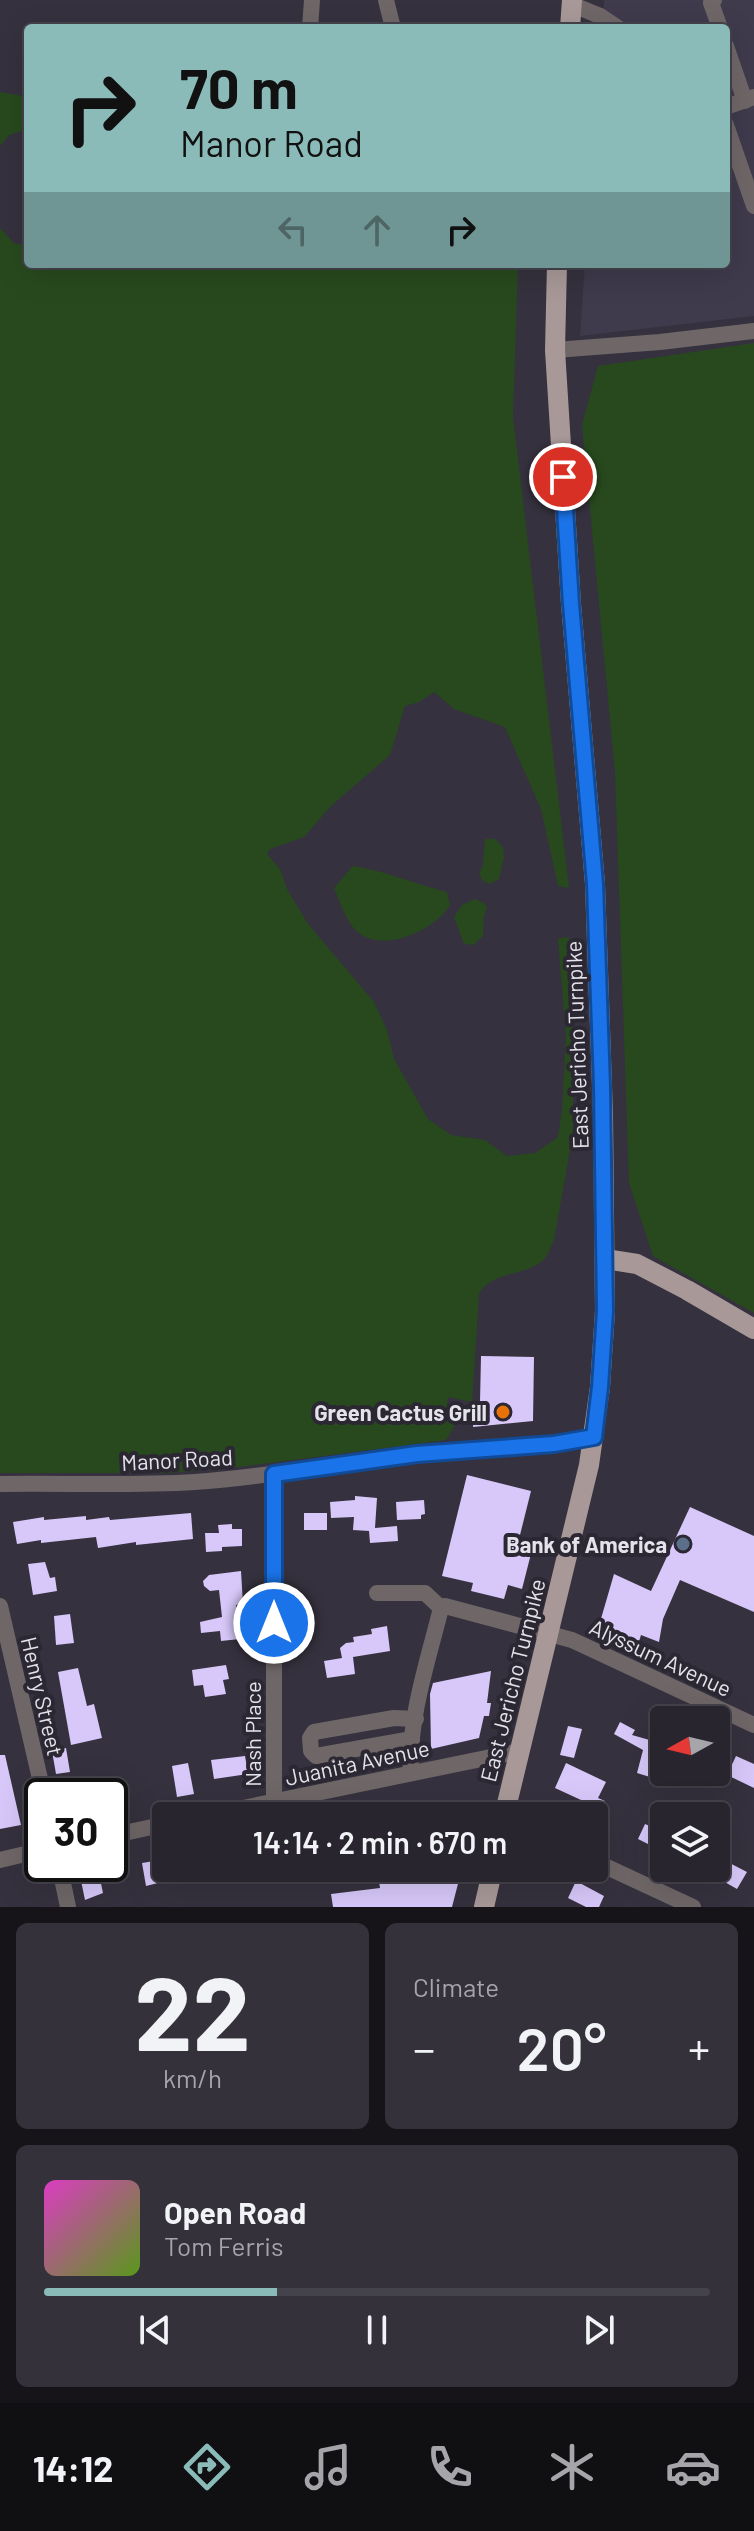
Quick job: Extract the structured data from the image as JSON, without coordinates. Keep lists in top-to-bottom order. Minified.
{"streets":{"main road":["East Jericho Turnpike"],"street":["Manor Road","Alyssum Avenue","Henry Street","Nash Place","Juanita Avenue"]},"crossings":[["East Jericho Turnpike","Manor Road"],["East Jericho Turnpike","Alyssum Avenue"],["East Jericho Turnpike","Juanita Avenue"],["Manor Road","Nash Place"],["Nash Place","Juanita Avenue"]],"places":["Green Cactus Grill","Bank of America"],"north":"left","page":{"turn":["70 m","Manor Road"],"limit":"30","trip":"14:14 · 2 min · 670 m","tile":[["22","km/h"],"Climate"],"heat":["−","20°","+"],"song":["Open Road","Tom Ferris"],"tabs":"14:12"}}
